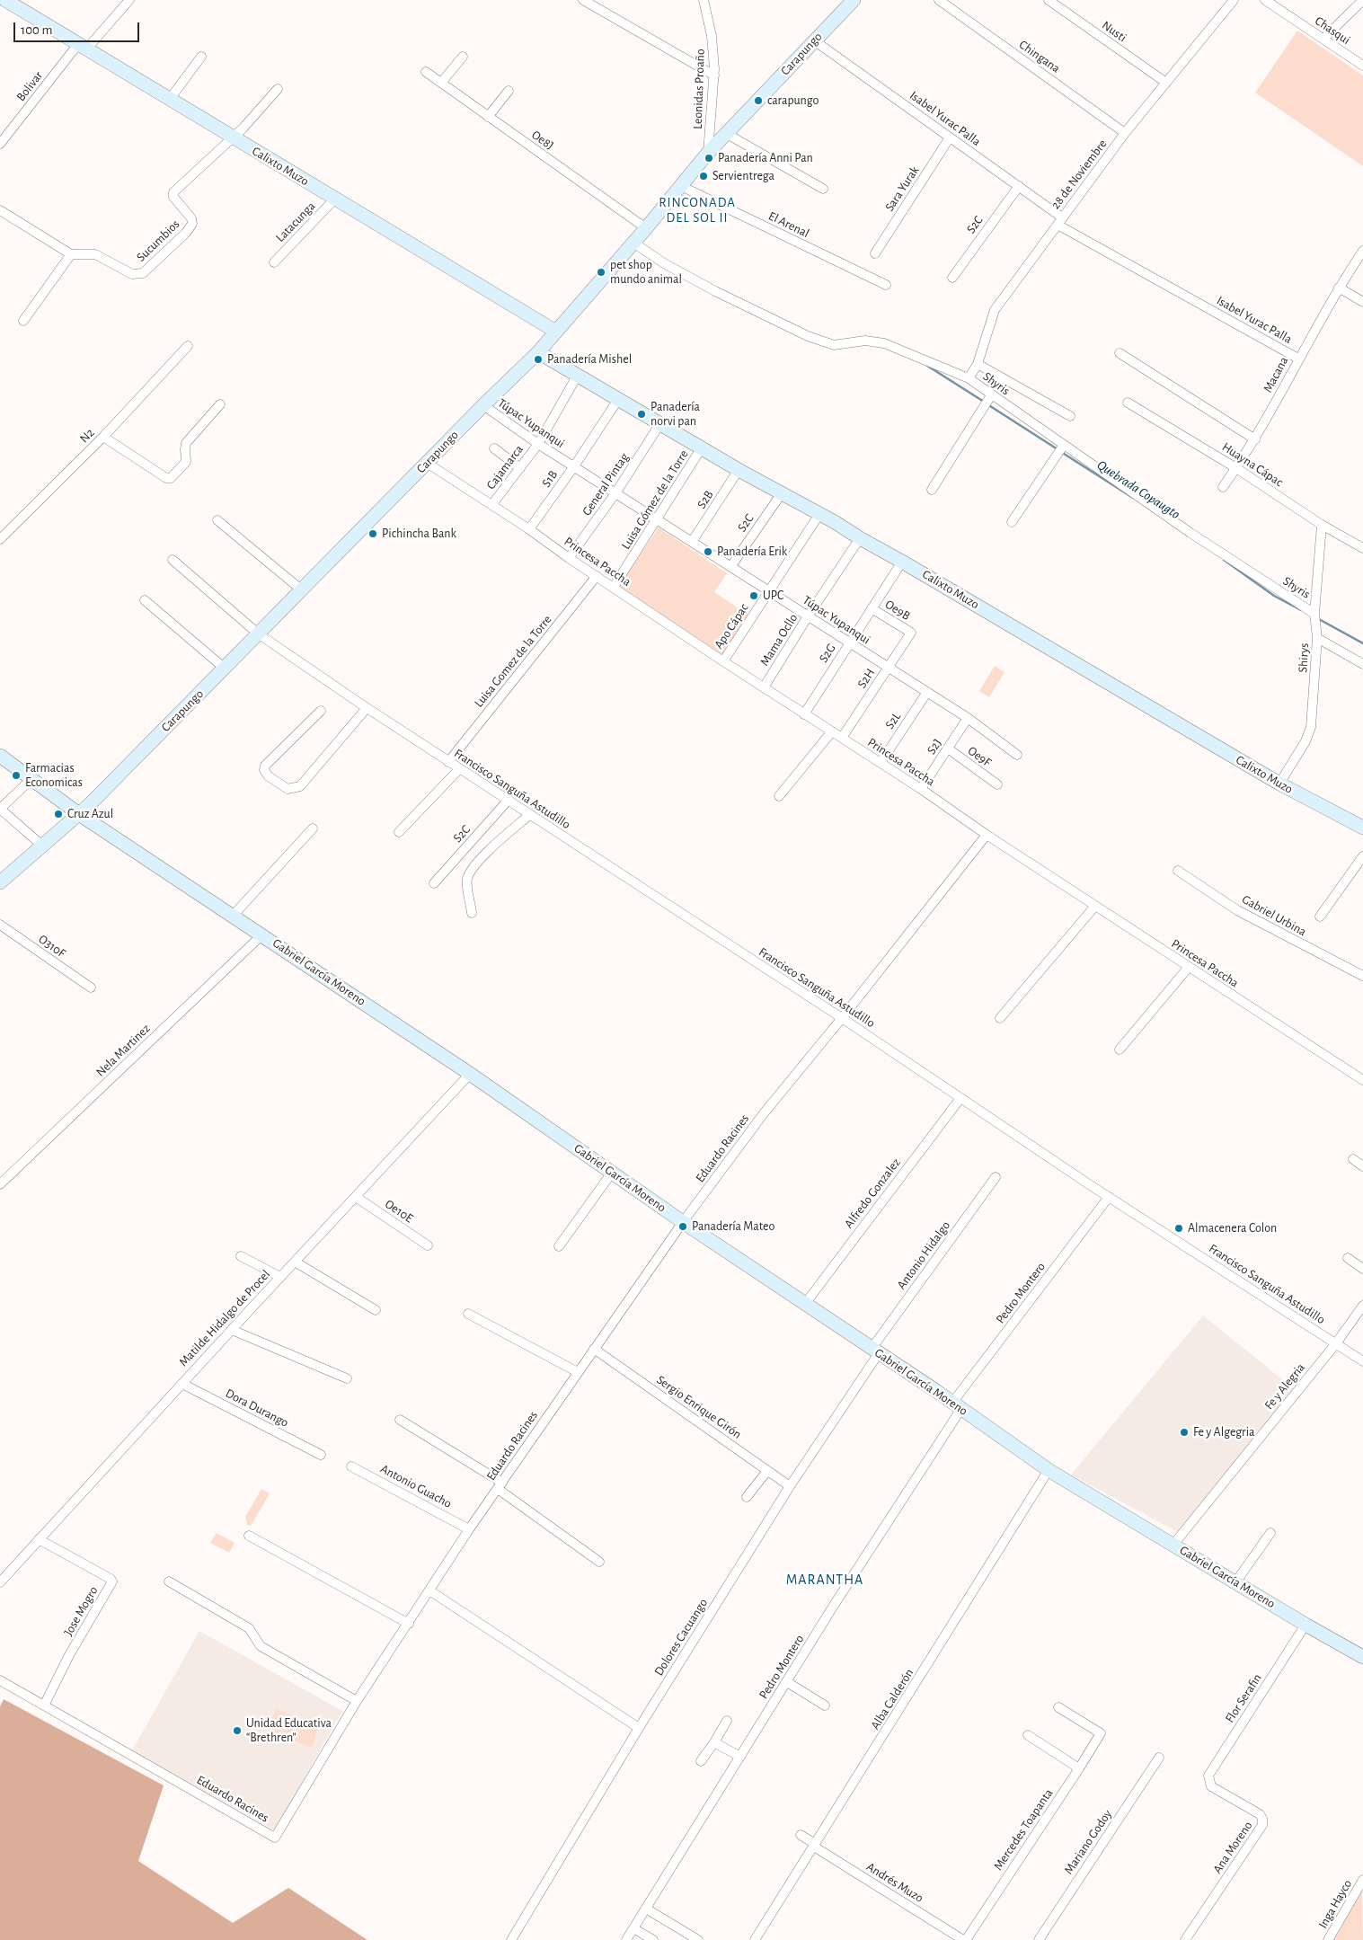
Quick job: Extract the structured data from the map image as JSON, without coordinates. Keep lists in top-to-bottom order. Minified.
{"streets":{"street":["Chasqui","Nusti","Carapungo","Chingana","Bolivar","Leonidas Proaño","Isabel Yurac Palla","Oe8J","Calixto Muzo","28 de Noviembre","Sara Yurak","Latacunga","El Arenal","S2C","Sucumbios","Macana","Shyris","Túpac Yupanqui","N2","Huayna Cápac","Cajamarca","S1B","General Pintag","Luisa Gómez de la Torre","S2B","Princesa Paccha","Oe9B","Apo Cápac","Mama Ocllo","S2G","Shirys","Luisa Gomez de la Torre","S2H","S2L","S2J","Oe9F","Francisco Sanguña Astudillo","Gabriel Urbina","O310F","Gabriel García Moreno","Nela Martinez","Eduardo Racines","Alfredo Gonzalez","Oe10E","Antonio Hidalgo","Pedro Montero","Matilde Hidalgo de Procel","Fe y Alegria","Sergio Enrique Girón","Dora Durango","Antonio Guacho","Jose Mogro","Dolores Cacuango","Flor Serafin","Alba Calderón","Mercedes Toapanta","Mariano Godoy","Ana Moreno","Andrés Muzo","Inga Hayco"]},"crossings":[["Nusti","28 de Noviembre"],["Carapungo","Leonidas Proaño"],["Carapungo","Isabel Yurac Palla"],["Carapungo","Oe8J"],["Carapungo","Calixto Muzo"],["Carapungo","El Arenal"],["Carapungo","Shyris"],["Carapungo","Túpac Yupanqui"],["Carapungo","Princesa Paccha"],["Carapungo","Francisco Sanguña Astudillo"],["Carapungo","Gabriel García Moreno"],["Chingana","28 de Noviembre"],["Bolivar","Calixto Muzo"],["Isabel Yurac Palla","28 de Noviembre"],["Isabel Yurac Palla","Sara Yurak"],["Isabel Yurac Palla","S2C"],["Isabel Yurac Palla","Macana"],["Calixto Muzo","Latacunga"],["Calixto Muzo","S2C"],["Calixto Muzo","Sucumbios"],["Calixto Muzo","Cajamarca"],["Calixto Muzo","S1B"],["Calixto Muzo","General Pintag"],["Calixto Muzo","Luisa Gómez de la Torre"],["Calixto Muzo","S2B"],["Calixto Muzo","Apo Cápac"],["Calixto Muzo","Mama Ocllo"],["Calixto Muzo","S2G"],["Calixto Muzo","Shirys"],["28 de Noviembre","Shyris"],["S2C","Túpac Yupanqui"],["S2C","Francisco Sanguña Astudillo"],["Macana","Huayna Cápac"],["Shyris","Shirys"],["Túpac Yupanqui","Cajamarca"],["Túpac Yupanqui","S1B"],["Túpac Yupanqui","General Pintag"],["Túpac Yupanqui","Luisa Gómez de la Torre"],["Túpac Yupanqui","S2B"],["Túpac Yupanqui","Apo Cápac"],["Túpac Yupanqui","Mama Ocllo"],["Túpac Yupanqui","S2G"],["Túpac Yupanqui","S2H"],["Túpac Yupanqui","S2L"],["Túpac Yupanqui","S2J"],["Huayna Cápac","Shirys"],["Cajamarca","Princesa Paccha"],["S1B","Princesa Paccha"],["General Pintag","Princesa Paccha"],["Luisa Gómez de la Torre","Princesa Paccha"],["Princesa Paccha","Apo Cápac"],["Princesa Paccha","Mama Ocllo"],["Princesa Paccha","S2G"],["Princesa Paccha","Luisa Gomez de la Torre"],["Princesa Paccha","S2H"],["Princesa Paccha","S2L"],["Princesa Paccha","S2J"],["Princesa Paccha","Eduardo Racines"],["Oe9B","S2G"],["Oe9B","S2H"],["Luisa Gomez de la Torre","Francisco Sanguña Astudillo"],["S2J","Oe9F"],["Francisco Sanguña Astudillo","Eduardo Racines"],["Francisco Sanguña Astudillo","Alfredo Gonzalez"],["Francisco Sanguña Astudillo","Pedro Montero"],["Francisco Sanguña Astudillo","Fe y Alegria"],["Gabriel García Moreno","Nela Martinez"],["Gabriel García Moreno","Eduardo Racines"],["Gabriel García Moreno","Alfredo Gonzalez"],["Gabriel García Moreno","Antonio Hidalgo"],["Gabriel García Moreno","Pedro Montero"],["Gabriel García Moreno","Matilde Hidalgo de Procel"],["Gabriel García Moreno","Fe y Alegria"],["Gabriel García Moreno","Dolores Cacuango"],["Gabriel García Moreno","Flor Serafin"],["Gabriel García Moreno","Alba Calderón"],["Eduardo Racines","Sergio Enrique Girón"],["Eduardo Racines","Antonio Guacho"],["Eduardo Racines","Jose Mogro"],["Oe10E","Matilde Hidalgo de Procel"],["Antonio Hidalgo","Dolores Cacuango"],["Matilde Hidalgo de Procel","Dora Durango"],["Matilde Hidalgo de Procel","Jose Mogro"],["Sergio Enrique Girón","Dolores Cacuango"],["Flor Serafin","Ana Moreno"],["Alba Calderón","Andrés Muzo"],["Mercedes Toapanta","Andrés Muzo"]],"districts":["RINCONADA DEL SOL II","MARANTHA"],"water":["Quebrada Copaugto"],"places":["carapungo","Panadería Anni Pan","Servientrega","pet shop mundo animal","Panadería Mishel","Panadería norvi pan","Pichincha Bank","Panadería Erik","UPC","Farmacias Economicas","Cruz Azul","Panadería Mateo","Almacenera Colon","Fe y Algegria","Unidad Educativa “Brethren”"],"scale_bar":"100 m"}
